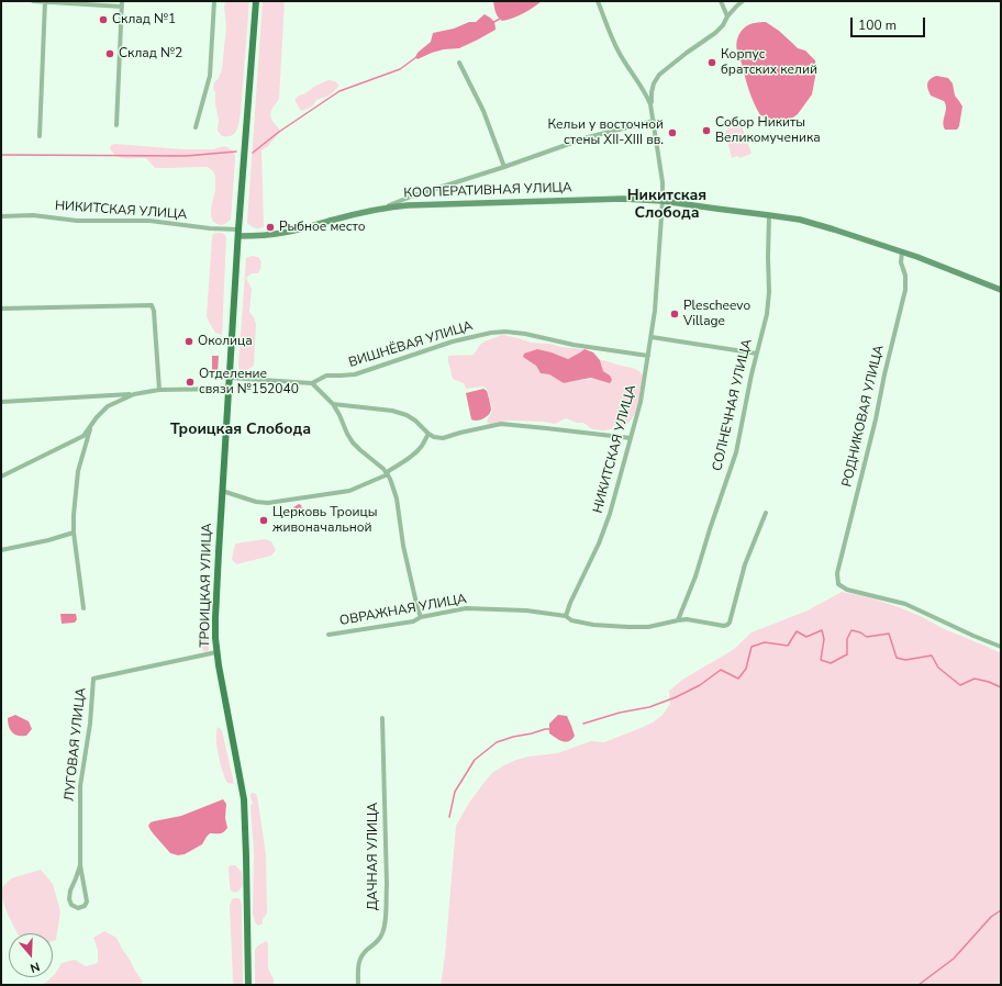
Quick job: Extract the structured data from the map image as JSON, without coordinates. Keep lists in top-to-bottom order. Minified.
{"streets":{"main road":["ТРОИЦКАЯ УЛИЦА"],"street":["КООПЕРАТИВНАЯ УЛИЦА","НИКИТСКАЯ УЛИЦА","ВИШНЁВАЯ УЛИЦА","СОЛНЕЧНАЯ УЛИЦА","РОДНИКОВАЯ УЛИЦА","ОВРАЖНАЯ УЛИЦА","ЛУГОВАЯ УЛИЦА","ДАЧНАЯ УЛИЦА"]},"crossings":[["КООПЕРАТИВНАЯ УЛИЦА","НИКИТСКАЯ УЛИЦА"],["КООПЕРАТИВНАЯ УЛИЦА","СОЛНЕЧНАЯ УЛИЦА"],["КООПЕРАТИВНАЯ УЛИЦА","РОДНИКОВАЯ УЛИЦА"],["КООПЕРАТИВНАЯ УЛИЦА","ТРОИЦКАЯ УЛИЦА"],["НИКИТСКАЯ УЛИЦА","ВИШНЁВАЯ УЛИЦА"],["НИКИТСКАЯ УЛИЦА","ТРОИЦКАЯ УЛИЦА"],["НИКИТСКАЯ УЛИЦА","ОВРАЖНАЯ УЛИЦА"],["СОЛНЕЧНАЯ УЛИЦА","ОВРАЖНАЯ УЛИЦА"],["ТРОИЦКАЯ УЛИЦА","ЛУГОВАЯ УЛИЦА"]],"districts":["Никитская Слобода","Троицкая Слобода"],"places":["Склад №1","Склад №2","Корпус братских келий","Собор Никиты Великомученика","Кельи у восточной стены XII-XIII вв.","Рыбное место","Plescheevo Village","Околица","Отделение связи №152040","Церковь Троицы живоначальной"],"scale_bar":"100 m","north":"bottom"}
